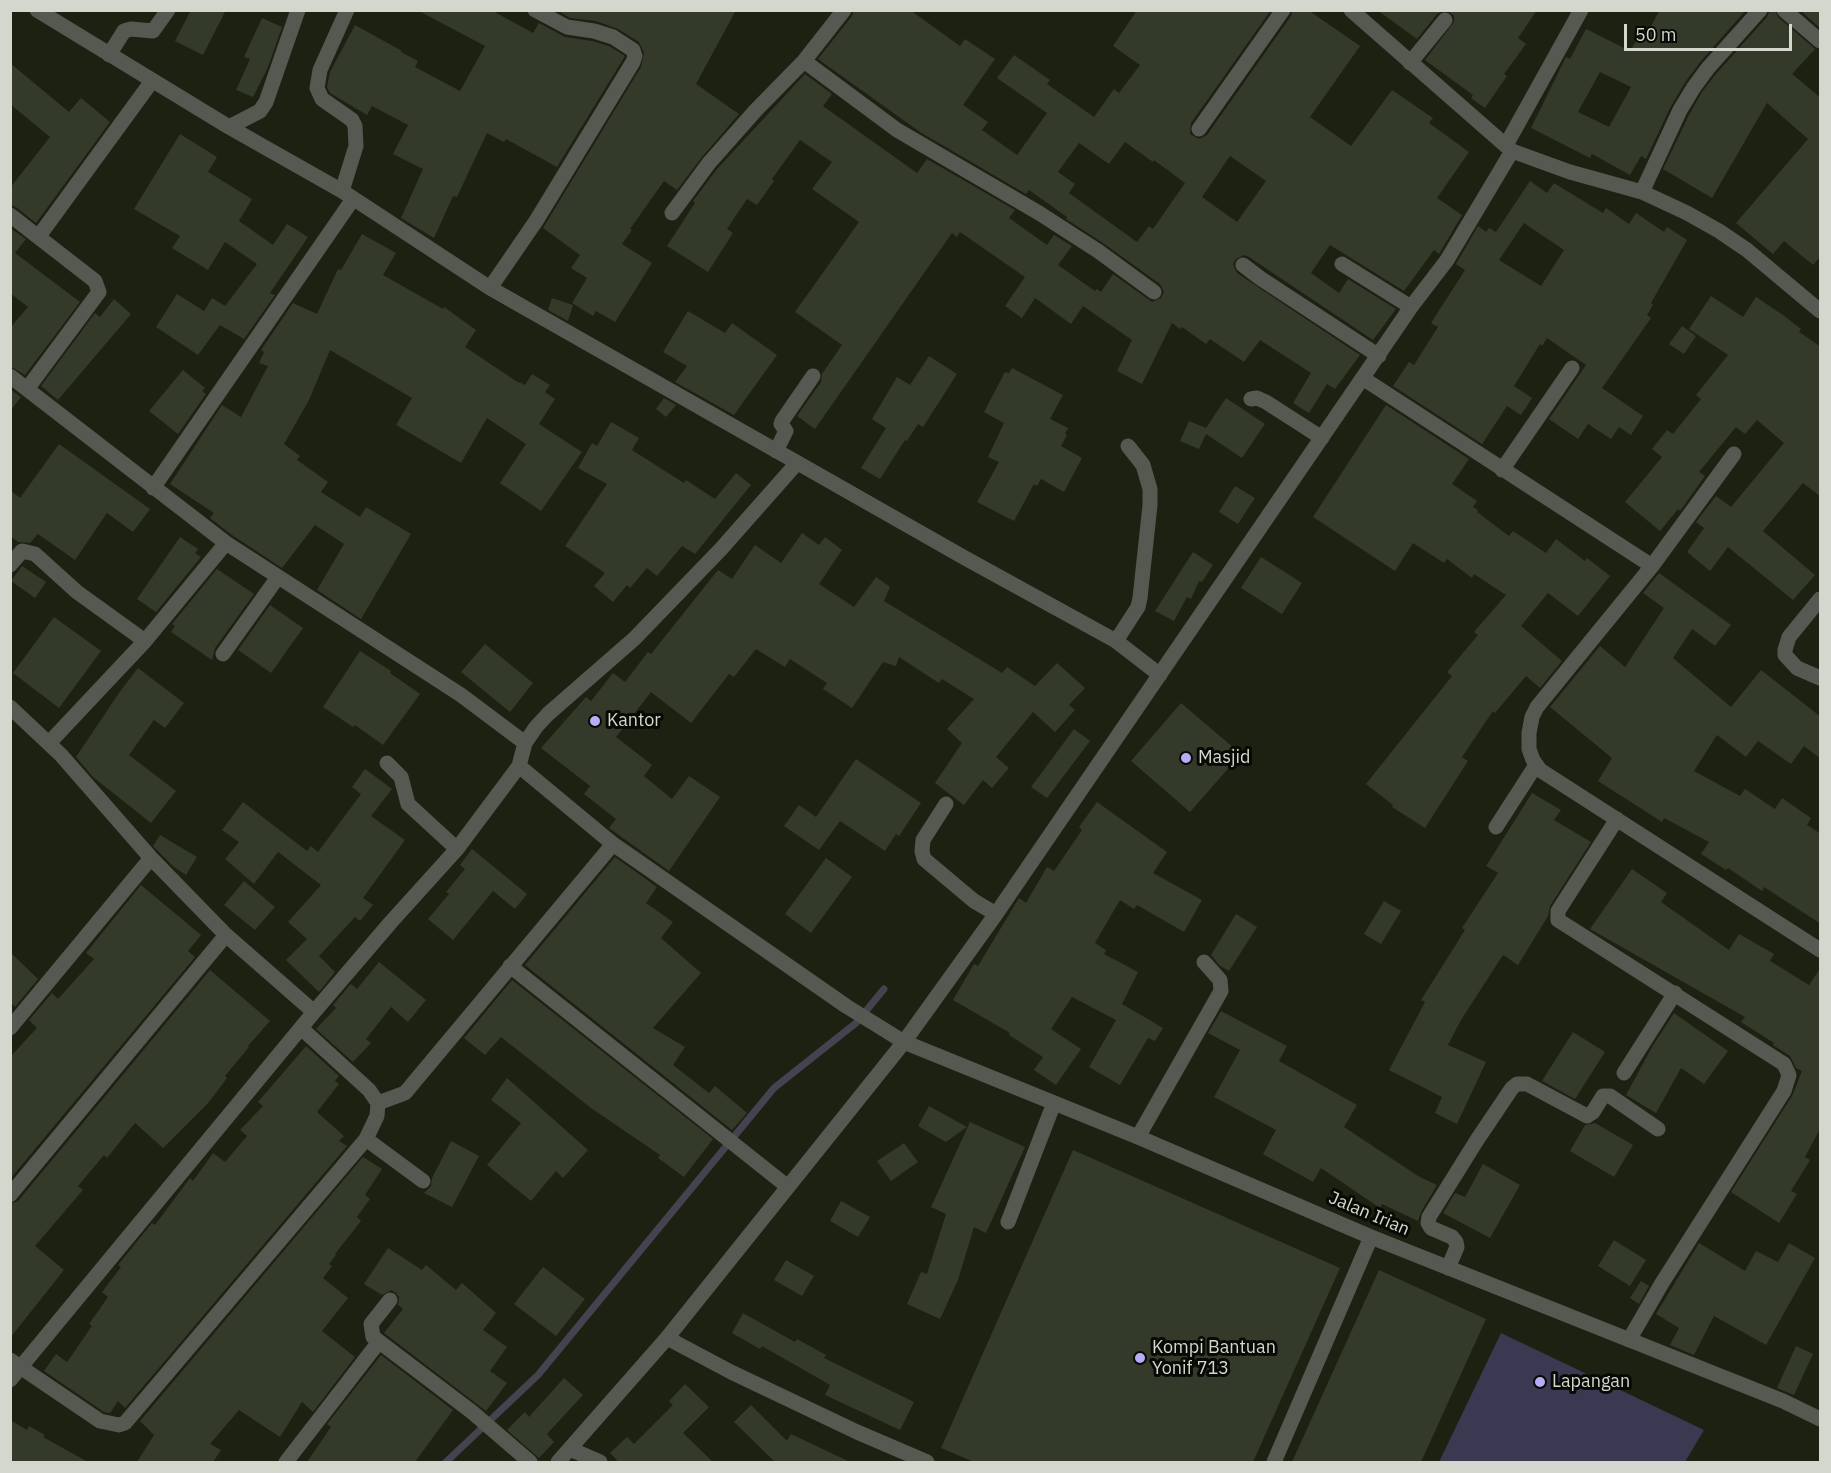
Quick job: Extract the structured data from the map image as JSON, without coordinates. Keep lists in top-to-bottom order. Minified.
{"streets":{"street":["Jalan Irian"]},"places":["Kantor","Masjid","Kompi Bantuan Yonif 713","Lapangan"],"scale_bar":"50 m"}
